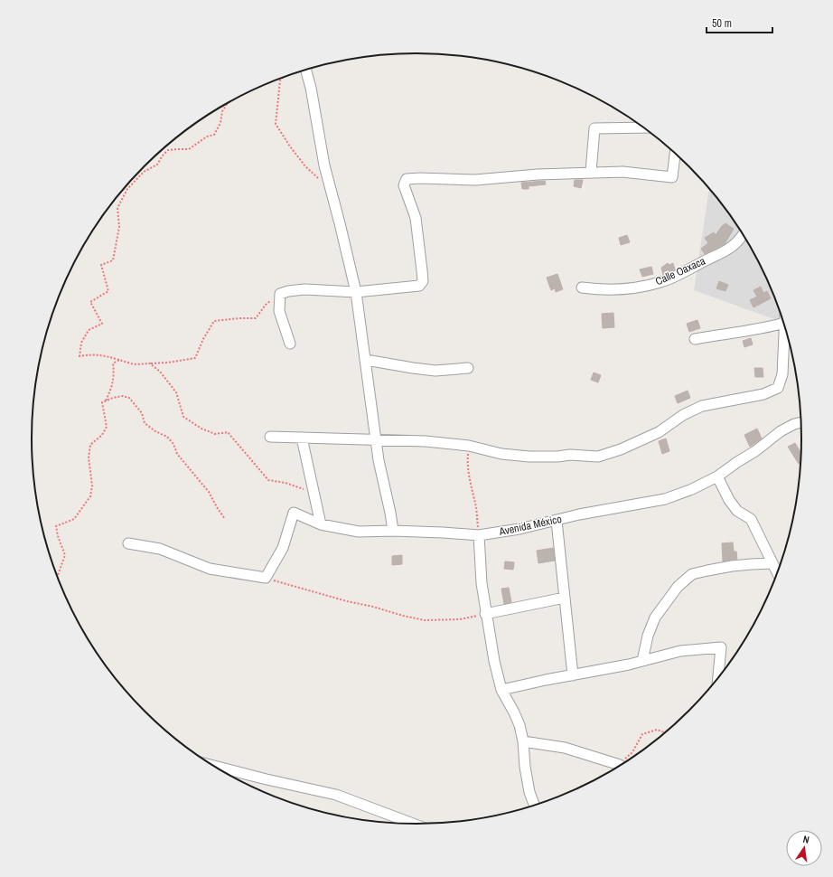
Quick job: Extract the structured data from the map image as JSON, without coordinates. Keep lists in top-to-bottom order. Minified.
{"streets":{"street":["Calle Oaxaca","Avenida México"]},"scale_bar":"50 m","north":"top"}
